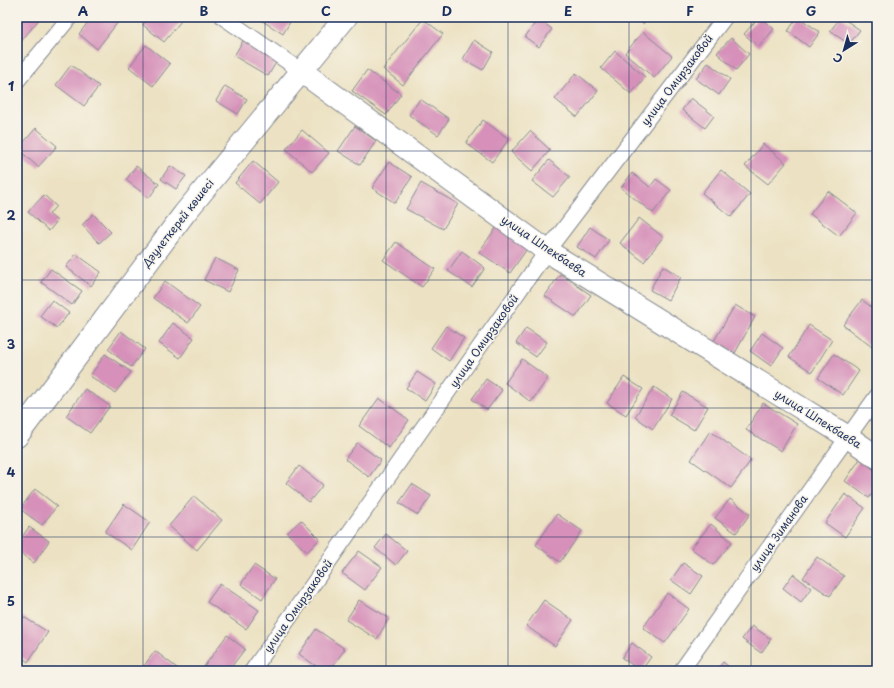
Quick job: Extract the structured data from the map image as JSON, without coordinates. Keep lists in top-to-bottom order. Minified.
{"streets":{"street":["улица Омирзаковой","Дәулеткерей көшесі","улица Шпекбаева","улица Зиманова"]},"crossings":[["улица Омирзаковой","улица Шпекбаева"],["Дәулеткерей көшесі","улица Шпекбаева"],["улица Шпекбаева","улица Зиманова"]],"north":"bottom left","grid":{"columns":["A","B","C","D","E","F","G"],"rows":["1","2","3","4","5"]}}
